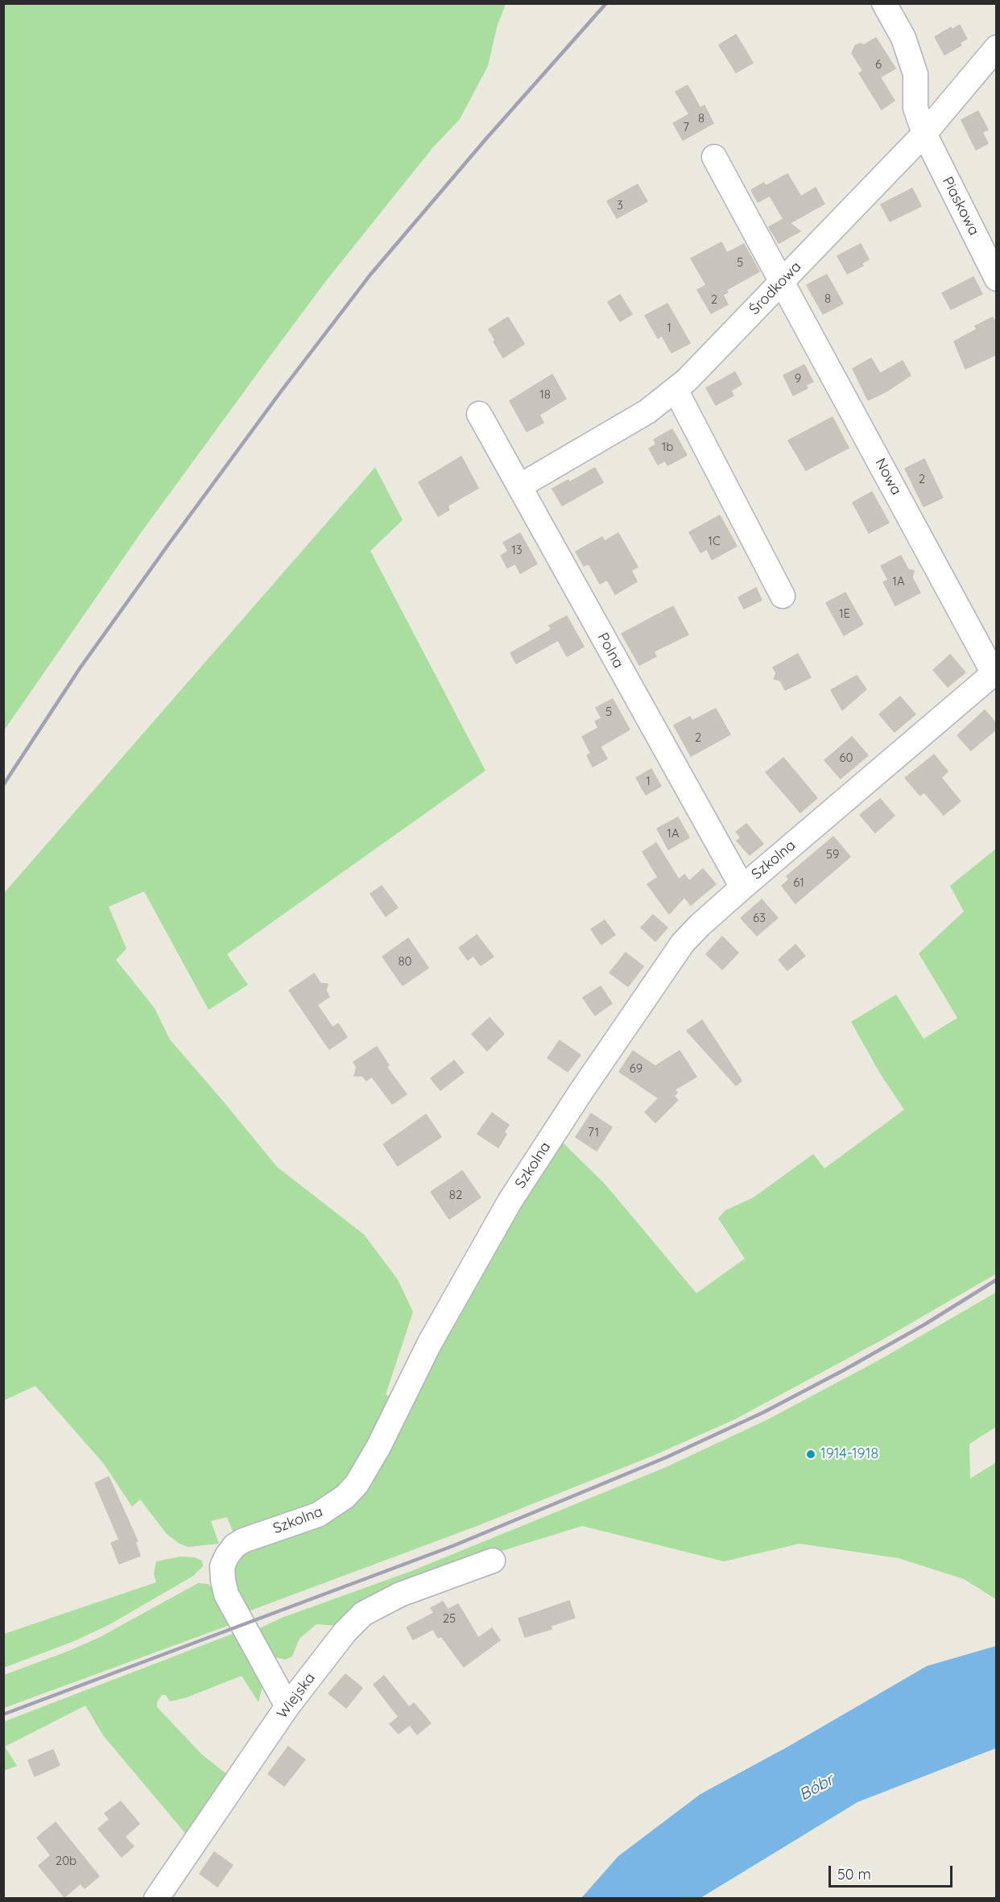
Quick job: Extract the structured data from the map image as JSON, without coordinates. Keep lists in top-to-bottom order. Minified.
{"streets":{"street":["Piaskowa","Środkowa","Nowa","Polna","Szkolna","Wiejska"]},"crossings":[["Piaskowa","Środkowa"],["Środkowa","Nowa"],["Środkowa","Polna"],["Nowa","Szkolna"],["Polna","Szkolna"],["Szkolna","Wiejska"]],"water":["Bóbr"],"places":["1914-1918"],"house_numbers":["6","8","7","3","5","8","2","1","9","18","1b","2","1C","13","1A","1E","5","2","60","1","1A","59","61","63","80","69","71","82","25","20b"],"scale_bar":"50 m"}
